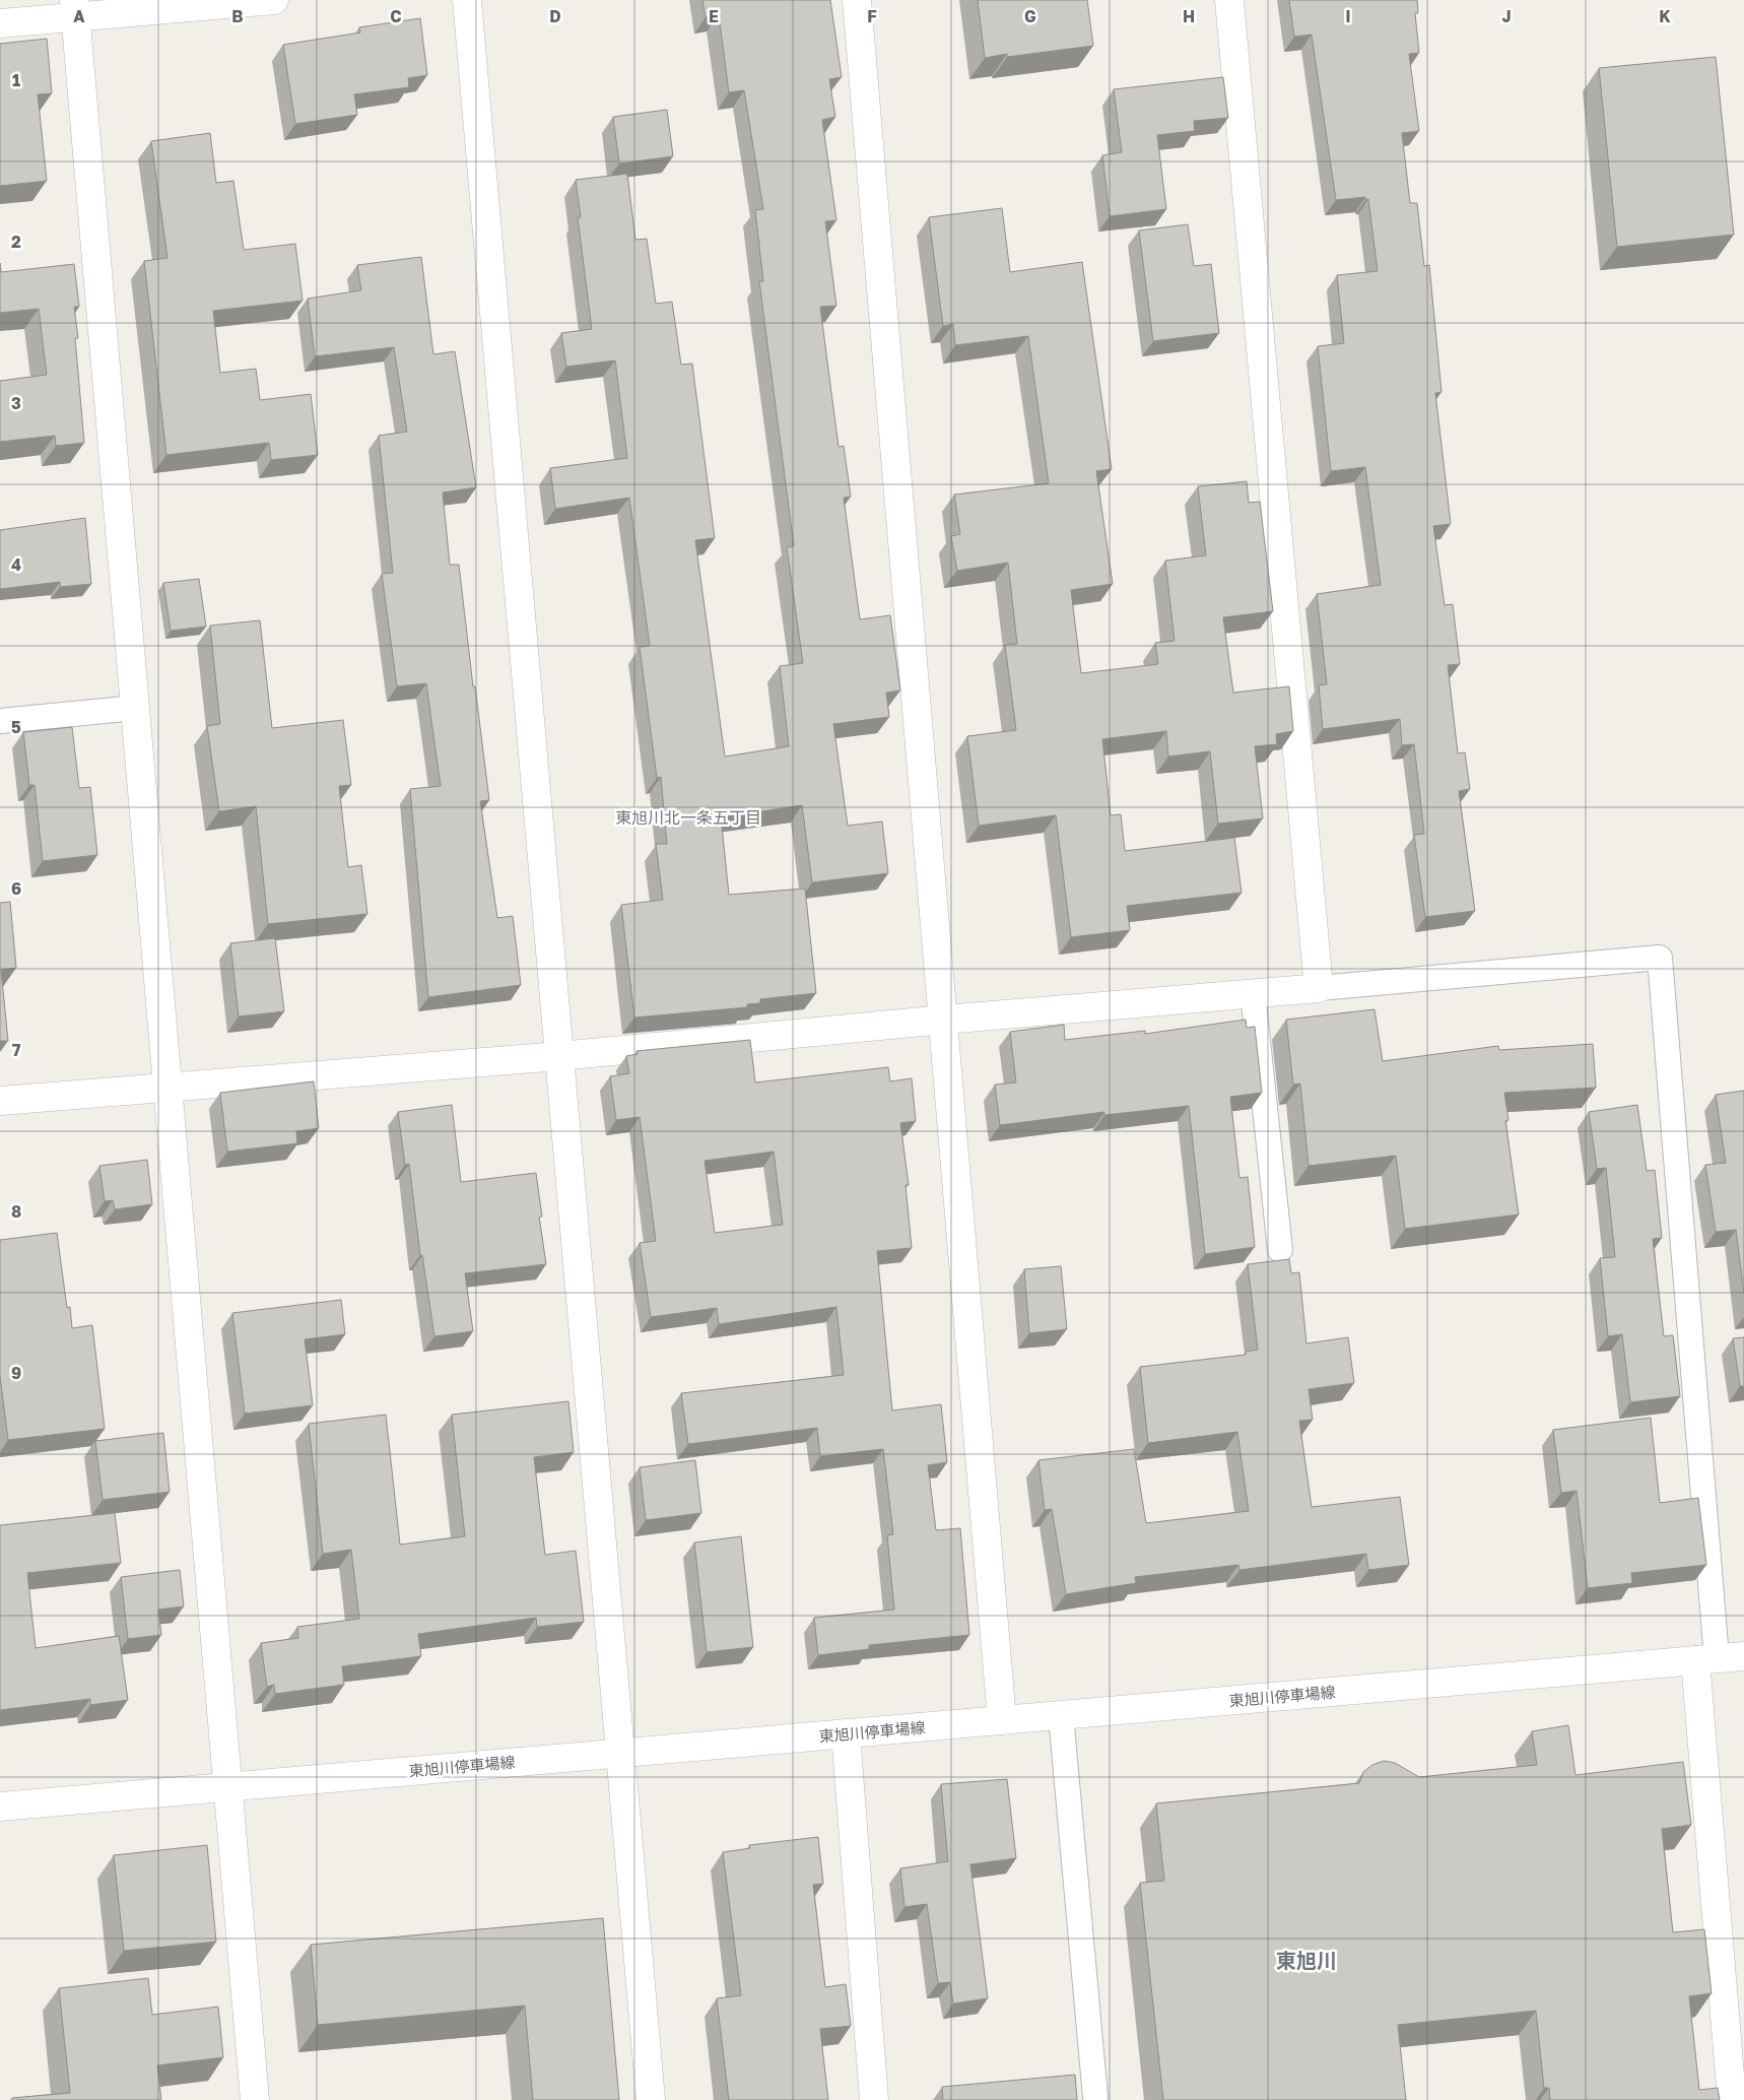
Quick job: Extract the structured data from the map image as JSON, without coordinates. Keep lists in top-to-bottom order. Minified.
{"streets":{"street":["東旭川停車場線"]},"districts":["東旭川北一条五丁目","東旭川"],"grid":{"columns":["A","B","C","D","E","F","G","H","I","J","K"],"rows":["1","2","3","4","5","6","7","8","9"]}}
